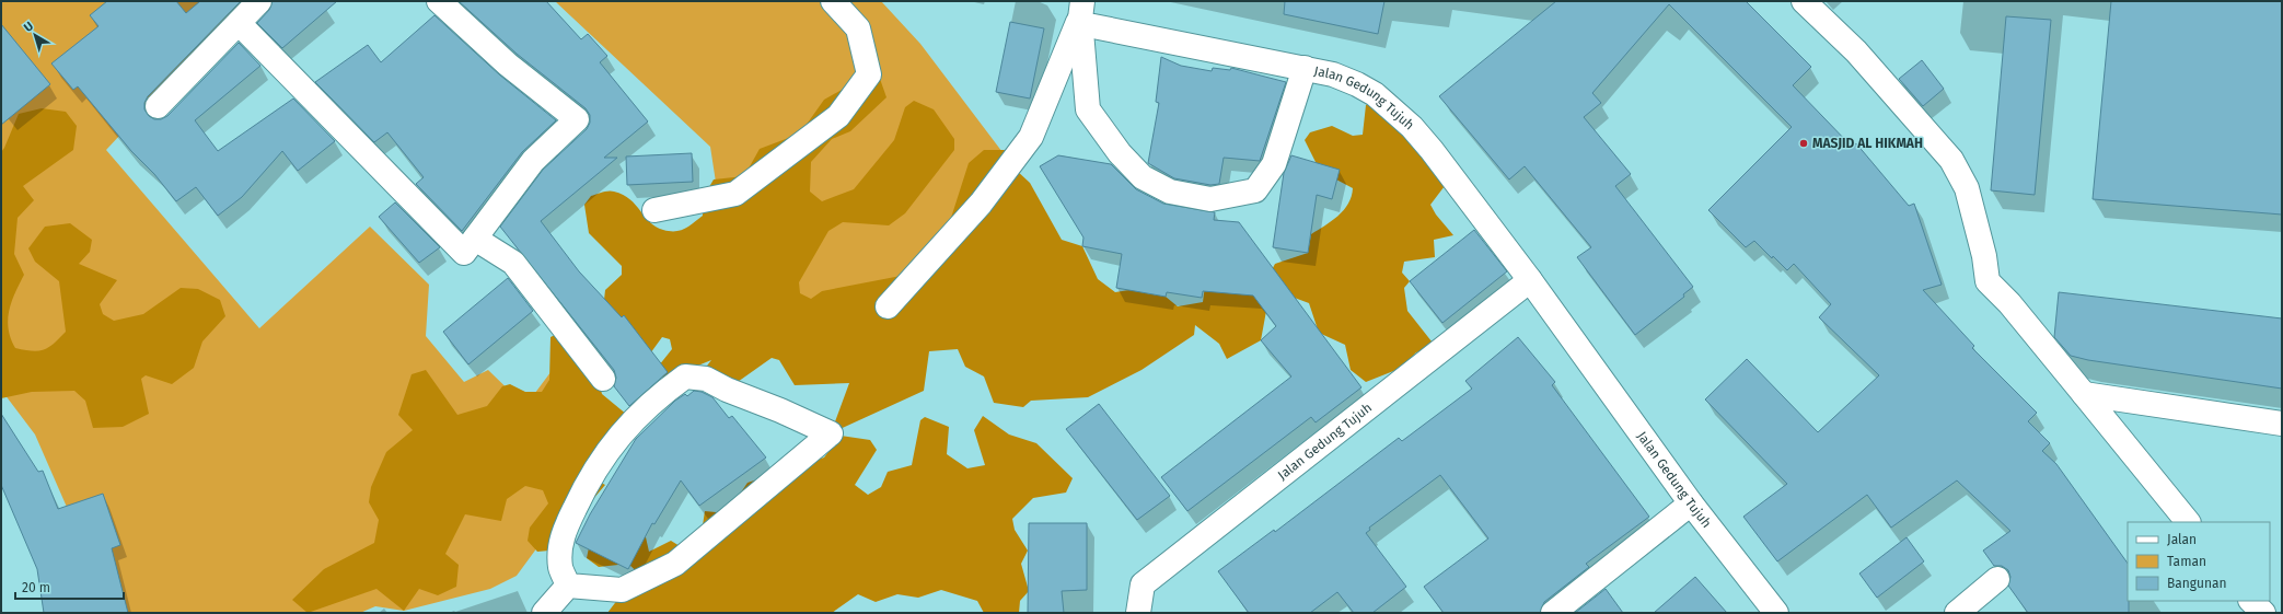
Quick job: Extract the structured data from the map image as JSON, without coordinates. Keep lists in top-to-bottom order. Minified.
{"streets":{"street":["Jalan Gedung Tujuh"]},"places":["MASJID AL HIKMAH"],"legend":["Jalan","Taman","Bangunan"],"scale_bar":"20 m","north":"top left"}
